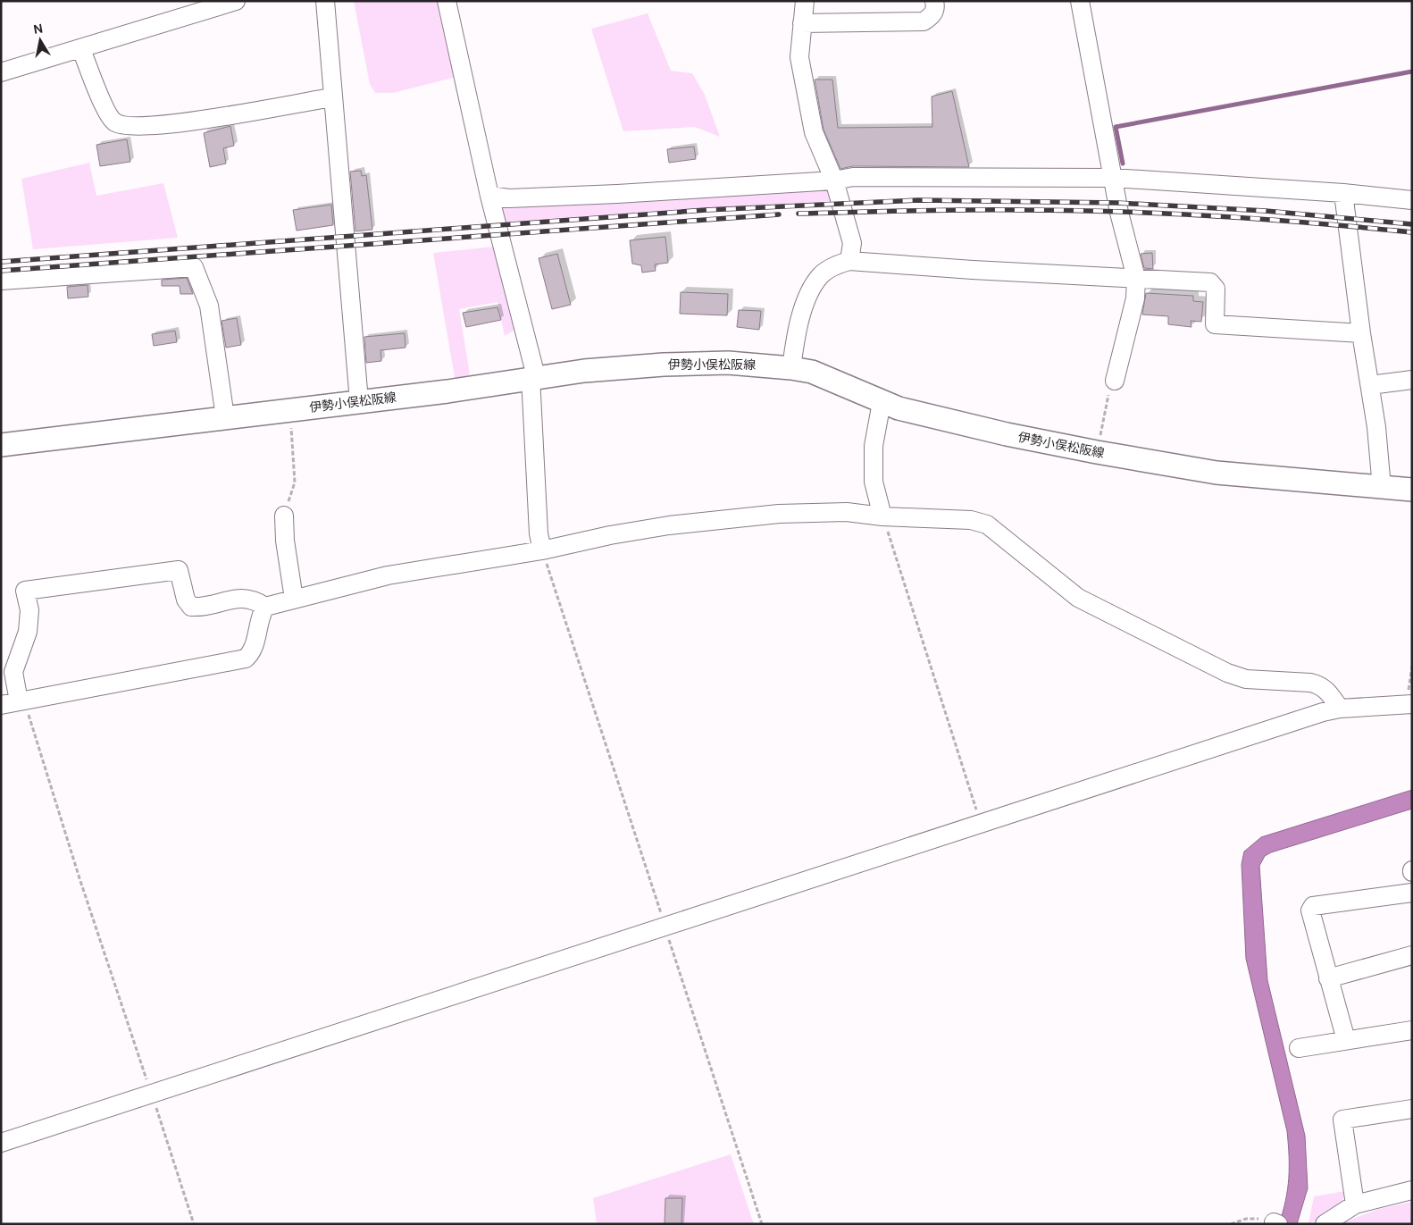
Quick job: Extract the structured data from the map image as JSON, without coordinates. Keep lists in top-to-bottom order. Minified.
{"streets":{"main road":["伊勢小俣松阪線"]},"north":"top"}
